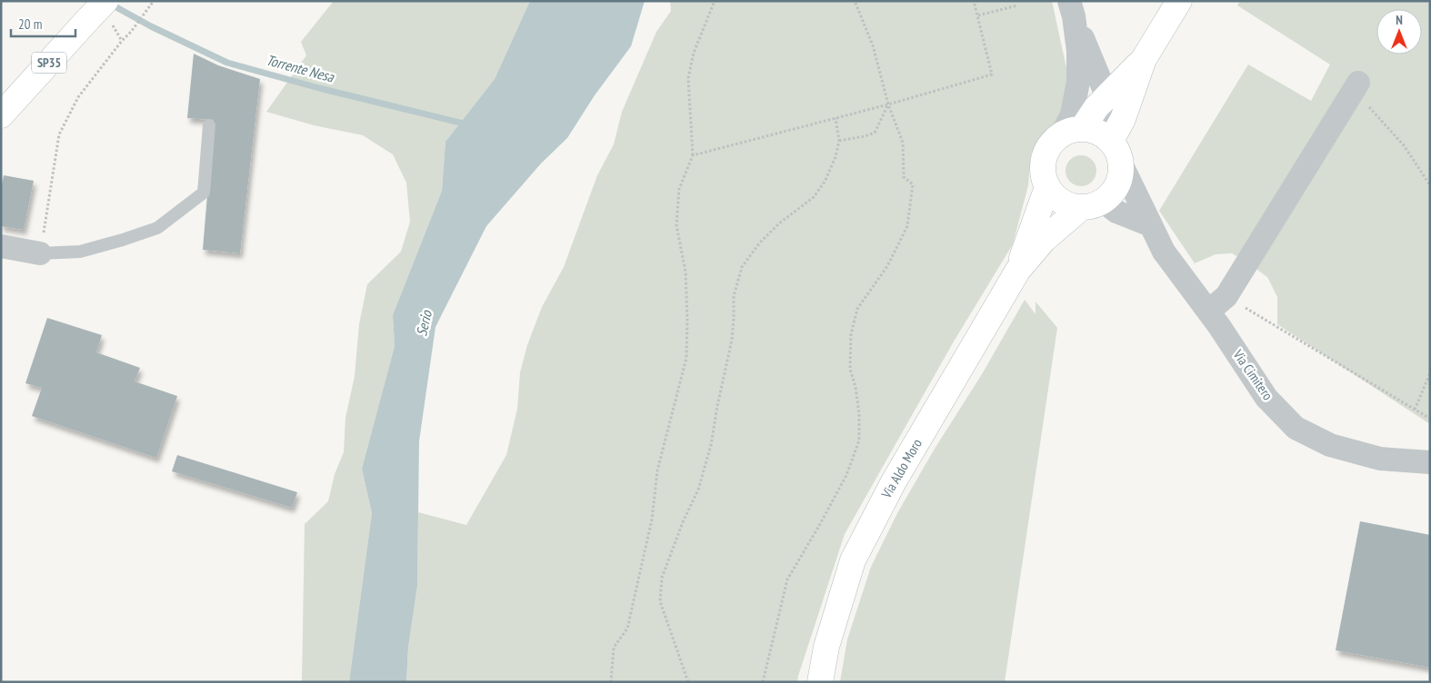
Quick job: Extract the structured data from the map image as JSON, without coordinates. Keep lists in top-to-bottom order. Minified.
{"streets":{"main road":["SP35","Via Aldo Moro"],"street":["Via Cimitero"]},"crossings":[["Via Cimitero","Via Aldo Moro"]],"water":["Torrente Nesa","Serio"],"scale_bar":"20 m","north":"top"}
